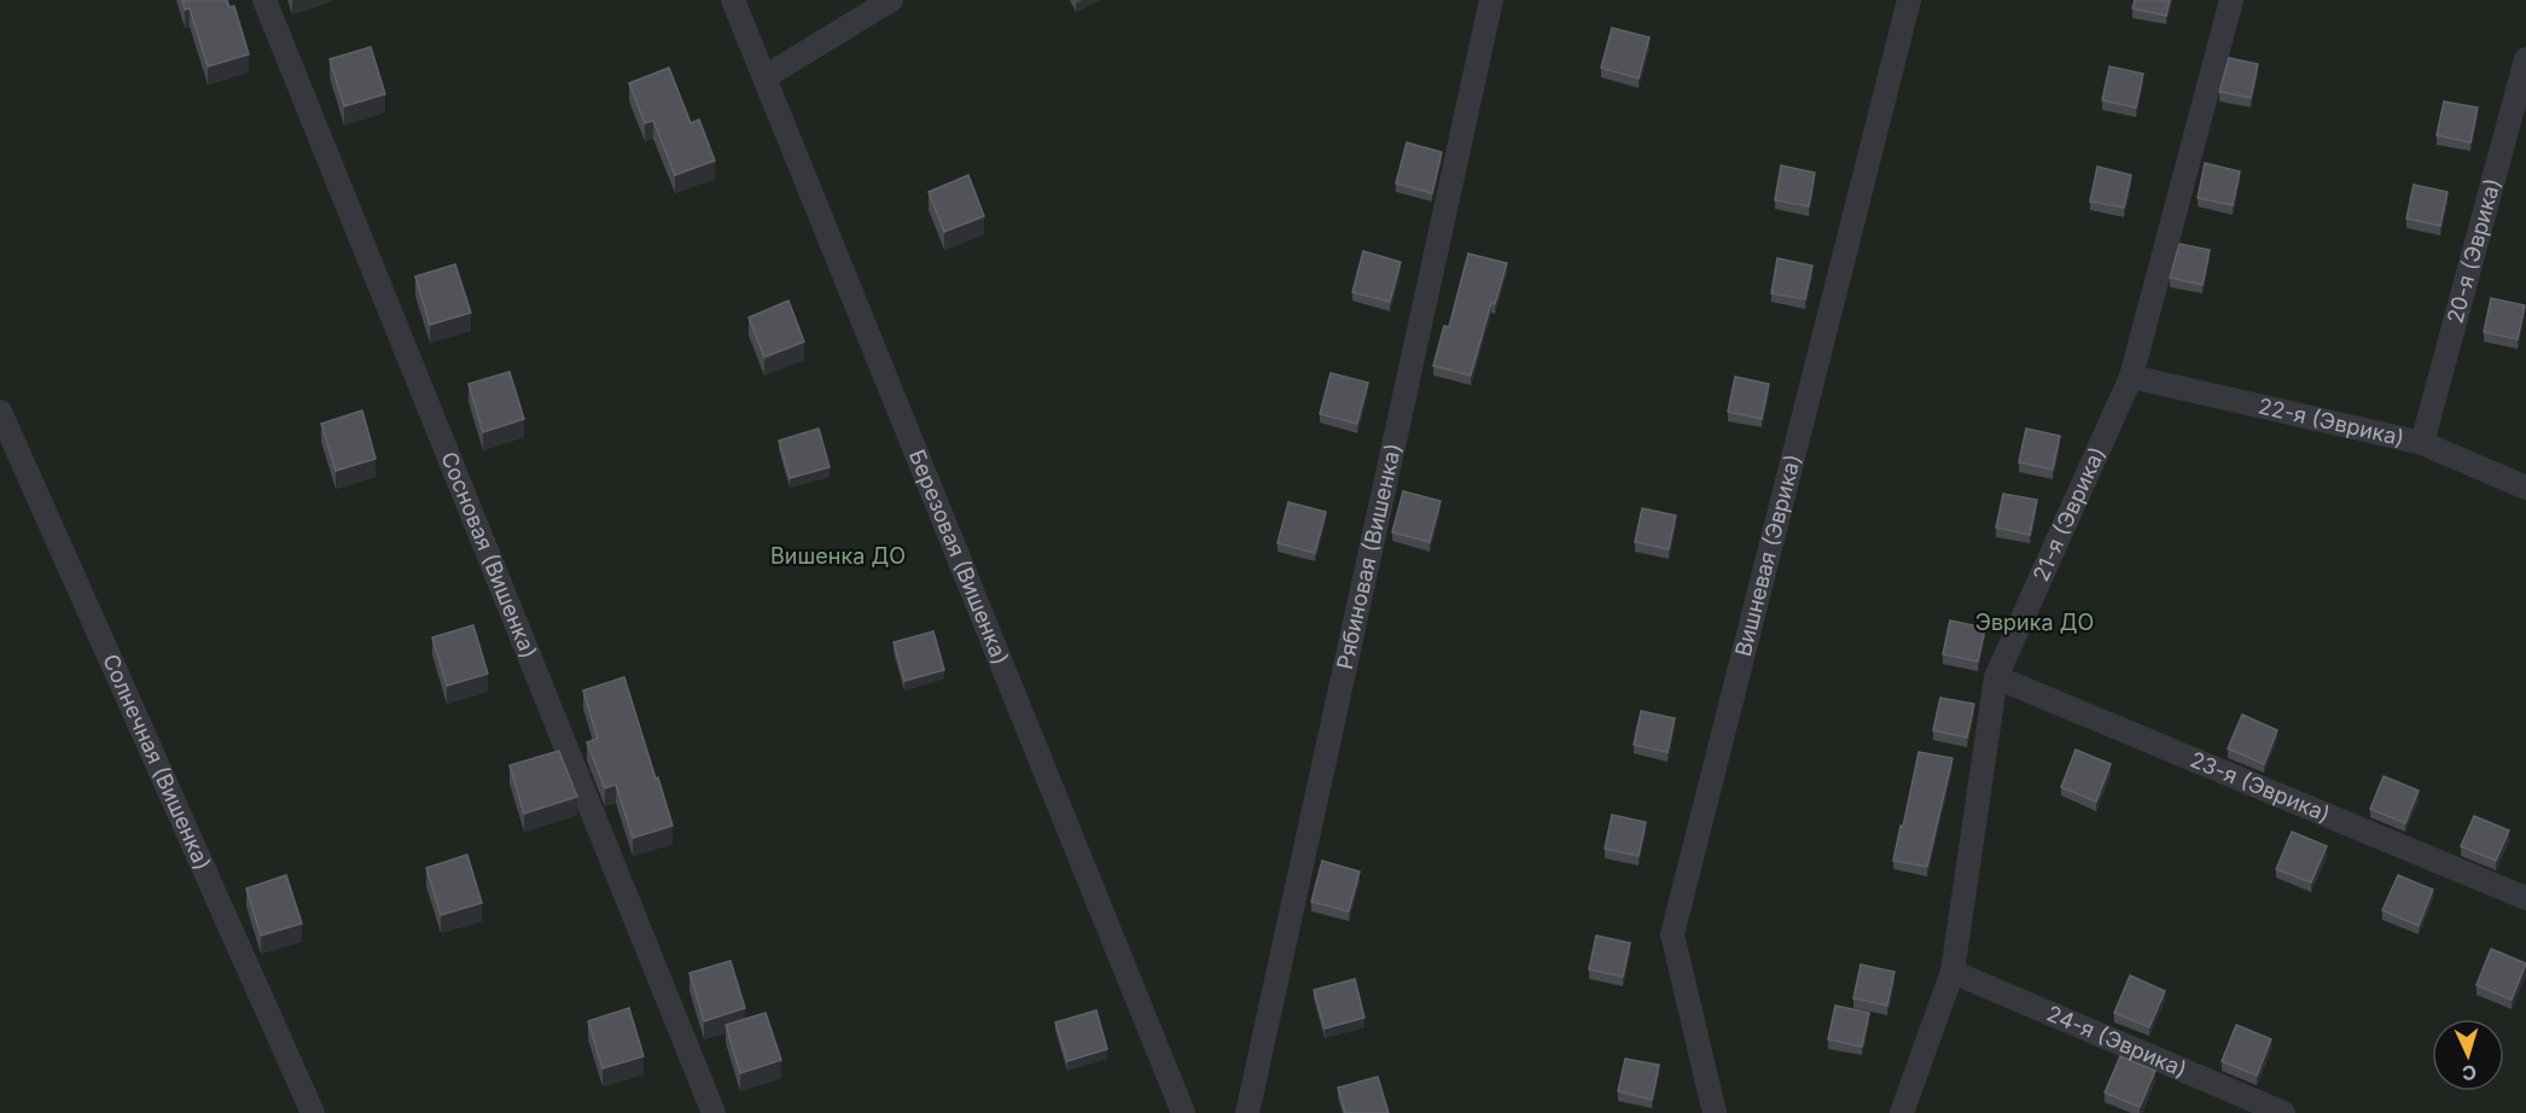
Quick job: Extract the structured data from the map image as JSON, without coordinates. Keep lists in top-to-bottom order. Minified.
{"streets":{"lane":["20-я (Эврика)","22-я (Эврика)","21-я (Эврика)","Сосновая (Вишенка)","Березовая (Вишенка)","Рябиновая (Вишенка)","Вишневая (Эврика)","Солнечная (Вишенка)","23-я (Эврика)","24-я (Эврика)"]},"crossings":[["20-я (Эврика)","22-я (Эврика)"],["22-я (Эврика)","21-я (Эврика)"],["21-я (Эврика)","23-я (Эврика)"],["21-я (Эврика)","24-я (Эврика)"]],"parks":["Вишенка ДО","Эврика ДО"],"north":"bottom"}
